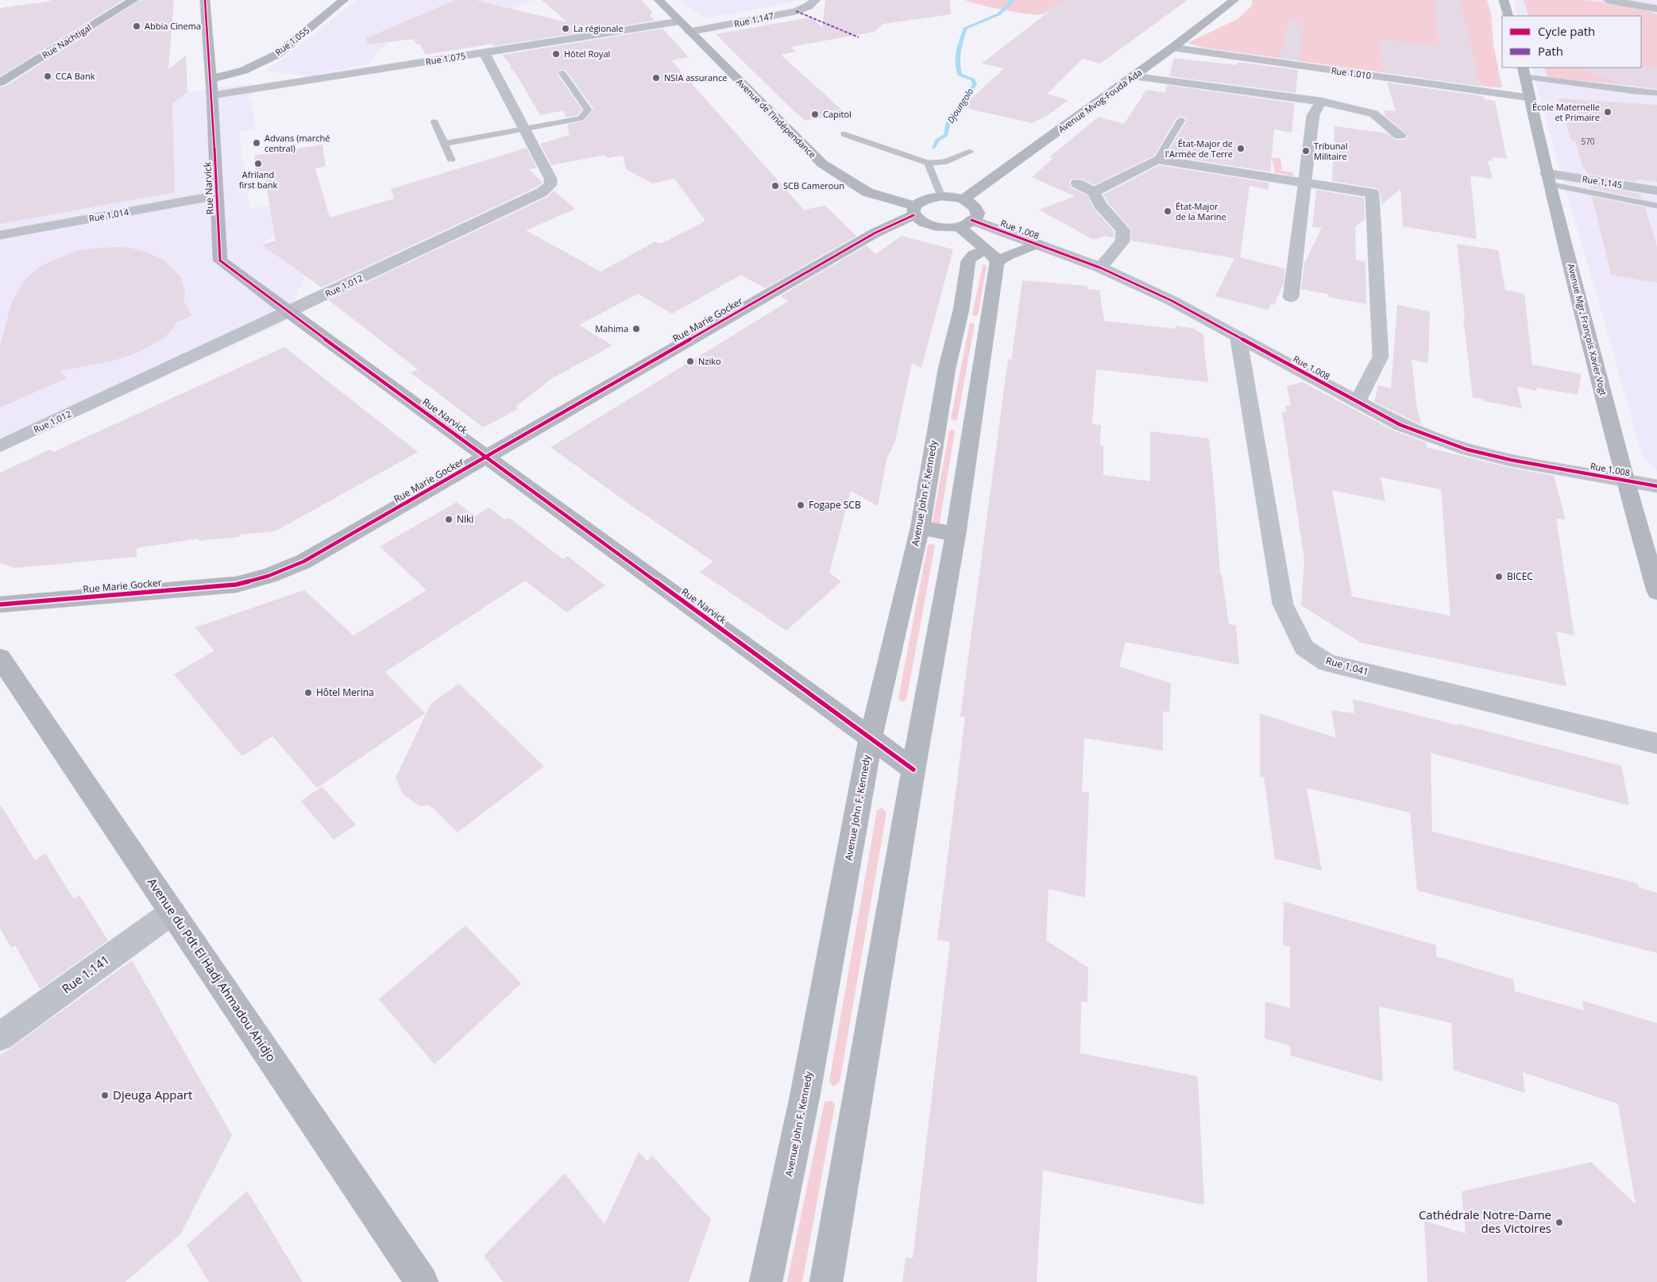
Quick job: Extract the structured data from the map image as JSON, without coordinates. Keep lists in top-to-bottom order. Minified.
{"streets":{"main road":["Rue Nachtigal","Rue 1.055","Avenue Mvog-Fouda Ada","Avenue de l'Indépendance","Rue Narvick","Rue Marie Gocker","Avenue Mgr. François Xavier Vogt","Avenue John F. Kennedy","Avenue du Pdt El Hadj Ahmadou Ahidjo"],"street":["Rue 1.147","Rue 1.075","Rue 1.010","Rue 1.145","Rue 1.014","Rue 1.008","Rue 1.012","Rue 1.041","Rue 1.141"]},"crossings":[["Rue 1.147","Avenue de l'Indépendance"],["Rue 1.055","Rue 1.075"],["Rue 1.055","Rue Narvick"],["Rue 1.075","Avenue de l'Indépendance"],["Rue 1.075","Rue Narvick"],["Rue 1.075","Rue 1.012"],["Rue 1.010","Avenue Mvog-Fouda Ada"],["Rue 1.010","Avenue Mgr. François Xavier Vogt"],["Avenue Mvog-Fouda Ada","Rue Marie Gocker"],["Avenue de l'Indépendance","Rue 1.008"],["Avenue de l'Indépendance","Rue Marie Gocker"],["Rue 1.145","Avenue Mgr. François Xavier Vogt"],["Rue Narvick","Rue 1.014"],["Rue Narvick","Rue 1.012"],["Rue Narvick","Rue Marie Gocker"],["Rue Narvick","Avenue John F. Kennedy"],["Rue 1.008","Avenue Mgr. François Xavier Vogt"],["Rue 1.008","Rue 1.041"],["Avenue du Pdt El Hadj Ahmadou Ahidjo","Rue 1.141"]],"water":["Djoungolo"],"places":["Abbia Cinema","La régionale","Hôtel Royal","CCA Bank","NSIA assurance","École Maternelle et Primaire","Capitol","Advans (marché central)","État-Major de l'Armée de Terre","Tribunal Militaire","Afriland first bank","SCB Cameroun","État-Major de la Marine","Mahima","Nziko","Fogape SCB","Niki","BICEC","Hôtel Merina","Djeuga Appart","Cathédrale Notre-Dame des Victoires"],"house_numbers":["570"],"legend":["Cycle path","Path"]}
